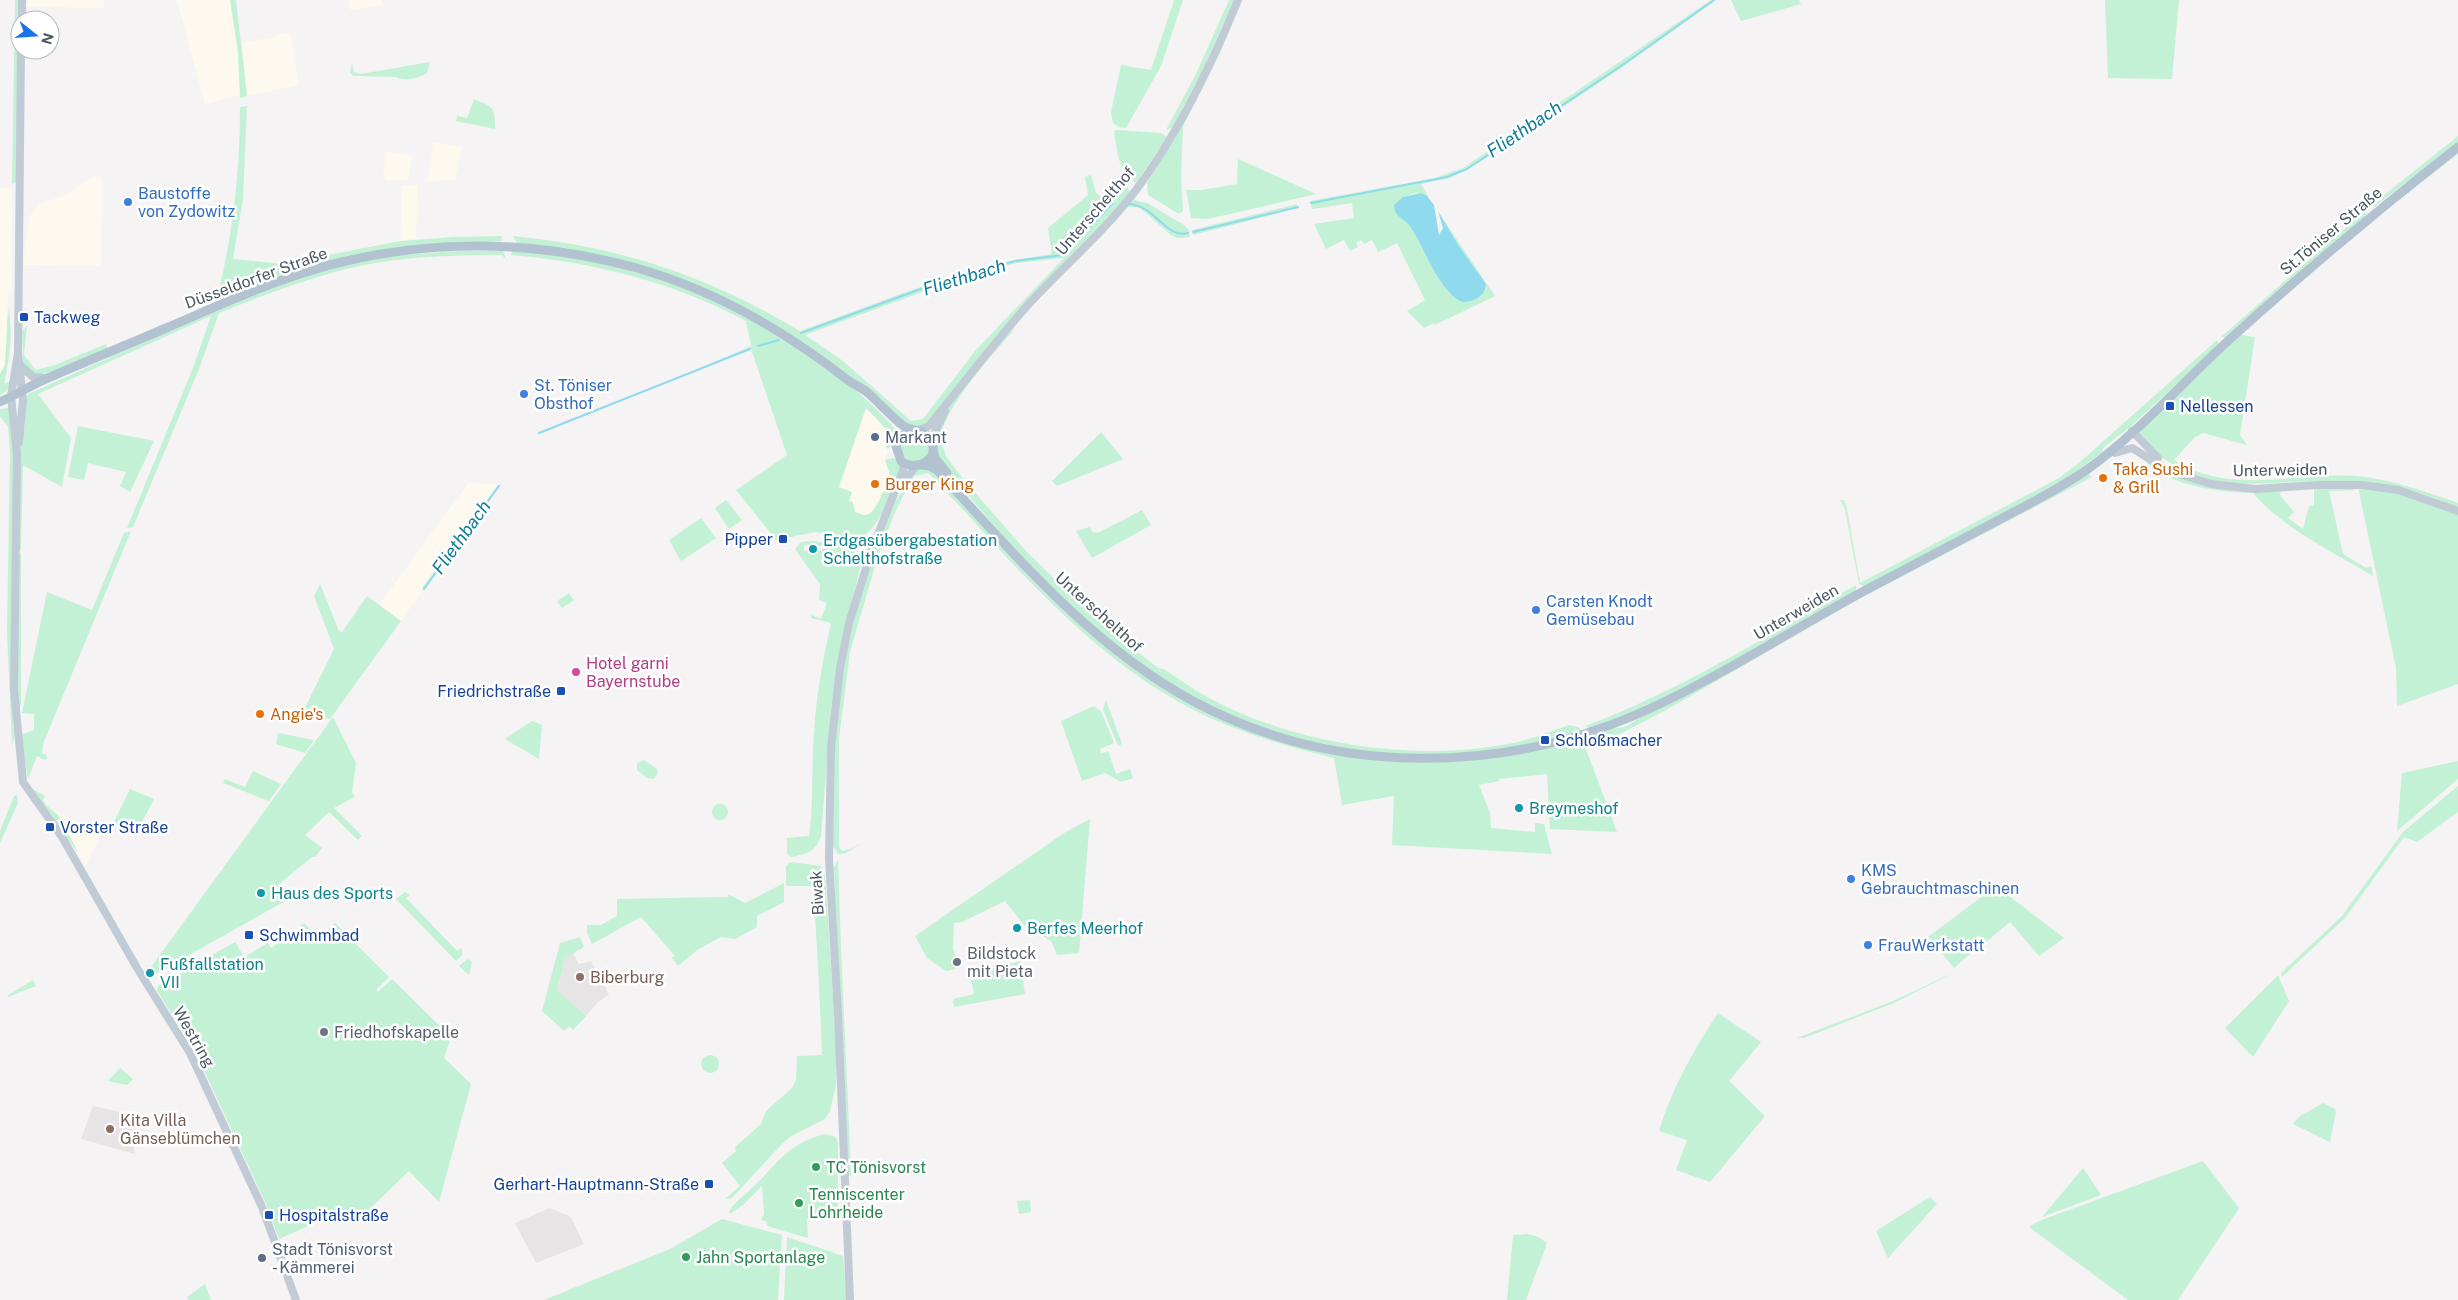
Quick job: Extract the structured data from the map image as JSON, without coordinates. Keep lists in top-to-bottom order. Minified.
{"streets":{"main road":["Unterschelthof","St.Töniser Straße","Düsseldorfer Straße","Unterweiden"],"street":["Biwak","Westring"]},"crossings":[["Unterschelthof","Unterweiden"],["Unterschelthof","Biwak"],["St.Töniser Straße","Unterweiden"]],"water":["Fliethbach"],"places":{"other":["Baustoffe von Zydowitz","St. Töniser Obsthof","Markant","Taka Sushi & Grill","Burger King","Erdgasübergabestation Schelthofstraße","Carsten Knodt Gemüsebau","Hotel garni Bayernstube","Angie's","Breymeshof","KMS Gebrauchtmaschinen","Haus des Sports","Berfes Meerhof","FrauWerkstatt","Bildstock mit Pieta","Fußfallstation VII","Biberburg","Friedhofskapelle","Kita Villa Gänseblümchen","TC Tönisvorst","Tenniscenter Lohrheide","Jahn Sportanlage","Stadt Tönisvorst - Kämmerei"],"transit":["Tackweg","Nellessen","Pipper","Friedrichstraße","Schloßmacher","Vorster Straße","Schwimmbad","Gerhart-Hauptmann-Straße","Hospitalstraße"]},"north":"right"}
